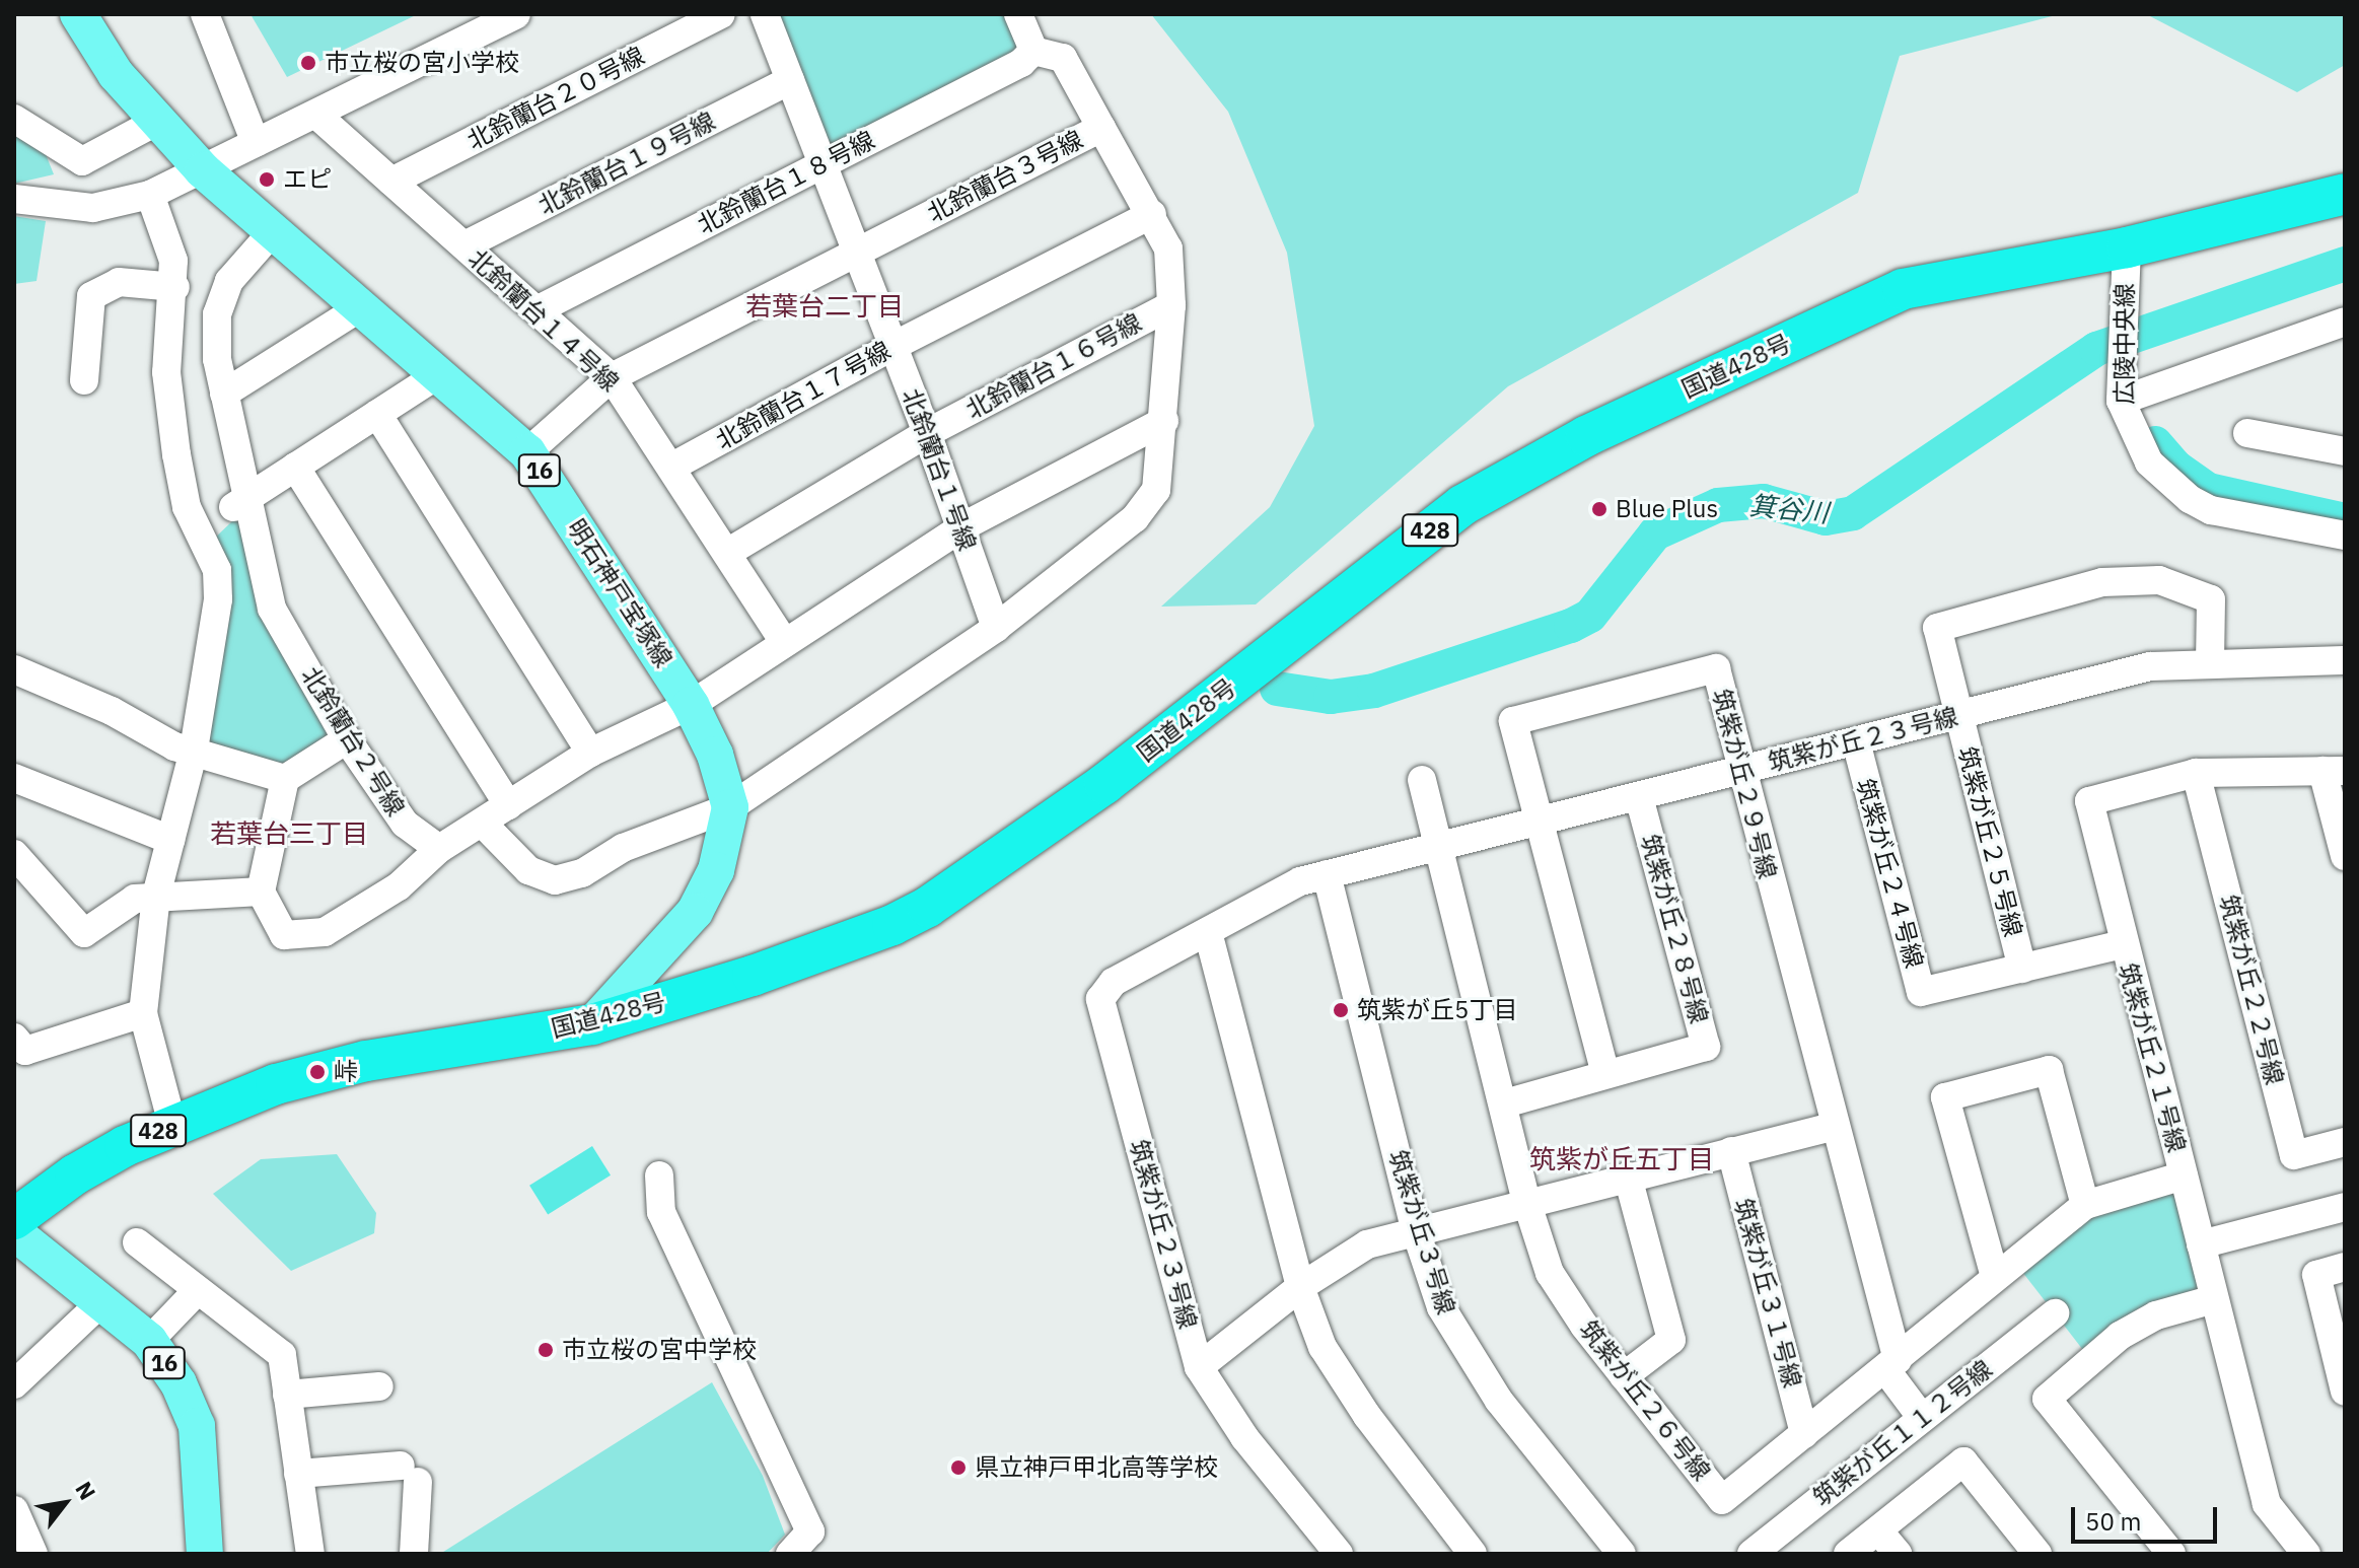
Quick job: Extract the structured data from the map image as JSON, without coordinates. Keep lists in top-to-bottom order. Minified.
{"streets":{"highway":["国道428号","428"],"main road":["16","明石神戸宝塚線"],"street":["北鈴蘭台２０号線","北鈴蘭台１９号線","北鈴蘭台３号線","北鈴蘭台１８号線","北鈴蘭台１４号線","広陵中央線","北鈴蘭台１６号線","北鈴蘭台１７号線","北鈴蘭台１号線","筑紫が丘２３号線","北鈴蘭台２号線","筑紫が丘２９号線","筑紫が丘２５号線","筑紫が丘２４号線","筑紫が丘２８号線","筑紫が丘２２号線","筑紫が丘２１号線","筑紫が丘３号線","筑紫が丘３１号線","筑紫が丘２６号線","筑紫が丘１１２号線"]},"crossings":[["北鈴蘭台２０号線","北鈴蘭台１４号線"],["北鈴蘭台１９号線","北鈴蘭台１４号線"],["北鈴蘭台１９号線","北鈴蘭台１号線"],["北鈴蘭台３号線","北鈴蘭台１４号線"],["北鈴蘭台３号線","北鈴蘭台１６号線"],["北鈴蘭台３号線","北鈴蘭台１７号線"],["北鈴蘭台３号線","北鈴蘭台１号線"],["北鈴蘭台３号線","明石神戸宝塚線"],["北鈴蘭台１８号線","北鈴蘭台１４号線"],["北鈴蘭台１８号線","北鈴蘭台１号線"],["北鈴蘭台１４号線","北鈴蘭台１６号線"],["北鈴蘭台１４号線","北鈴蘭台１７号線"],["広陵中央線","国道428号"],["北鈴蘭台１６号線","北鈴蘭台１号線"],["国道428号","明石神戸宝塚線"],["北鈴蘭台１７号線","北鈴蘭台１号線"],["明石神戸宝塚線","北鈴蘭台２号線"],["筑紫が丘２３号線","筑紫が丘２９号線"],["筑紫が丘２３号線","筑紫が丘２５号線"],["筑紫が丘２３号線","筑紫が丘２４号線"],["筑紫が丘２３号線","筑紫が丘２８号線"],["筑紫が丘２３号線","筑紫が丘３号線"],["筑紫が丘２３号線","筑紫が丘２６号線"],["筑紫が丘２９号線","筑紫が丘２８号線"],["筑紫が丘２９号線","筑紫が丘２６号線"],["筑紫が丘２５号線","筑紫が丘２４号線"],["筑紫が丘２４号線","筑紫が丘２１号線"],["筑紫が丘２８号線","筑紫が丘２６号線"],["筑紫が丘２２号線","筑紫が丘２１号線"],["筑紫が丘２１号線","筑紫が丘２６号線"],["筑紫が丘３１号線","筑紫が丘２６号線"]],"districts":["若葉台二丁目","若葉台三丁目","筑紫が丘五丁目"],"water":["箕谷川"],"places":["市立桜の宮小学校","エピ","Blue Plus","筑紫が丘5丁目","峠","市立桜の宮中学校","県立神戸甲北高等学校"],"scale_bar":"50 m","north":"top right"}
